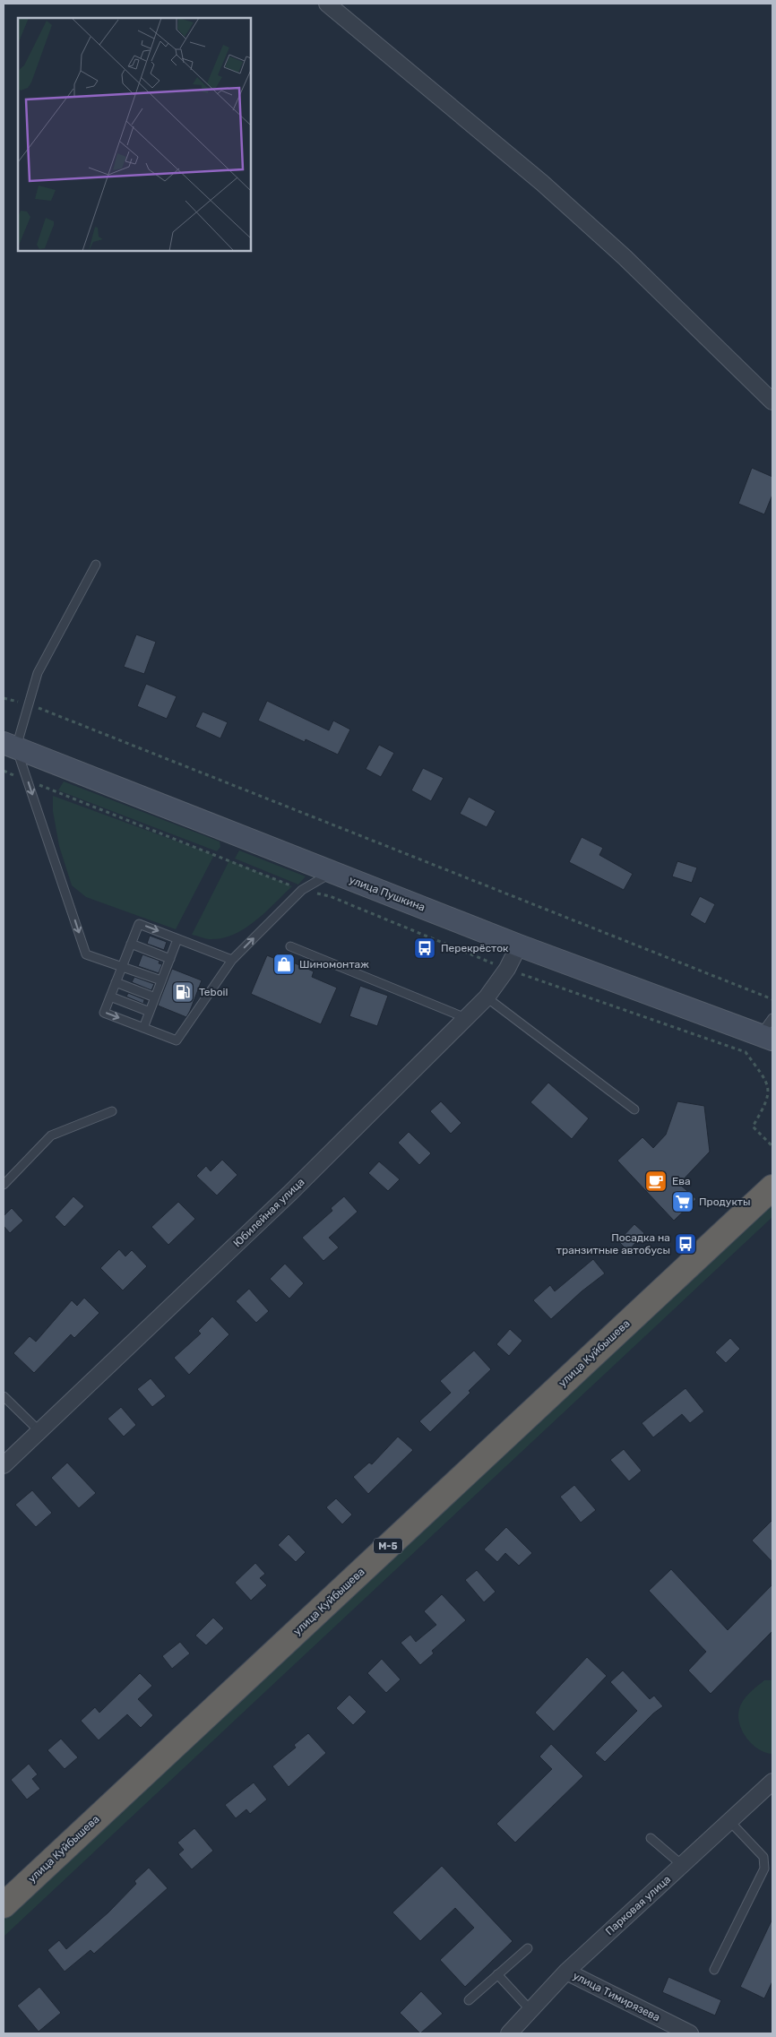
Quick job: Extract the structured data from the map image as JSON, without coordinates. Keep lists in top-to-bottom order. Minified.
{"streets":{"highway":["улица Куйбышева","М-5"],"main road":["улица Пушкина"],"street":["Юбилейная улица","Парковая улица","улица Тимирязева"]},"crossings":[["улица Пушкина","Юбилейная улица"],["Парковая улица","улица Тимирязева"]],"places":{"bus stop":["Перекрёсток","Посадка на транзитные автобусы"],"shop":["Шиномонтаж"],"fuel station":["Teboil"],"cafe":["Ева"],"supermarket":["Продукты"]}}
